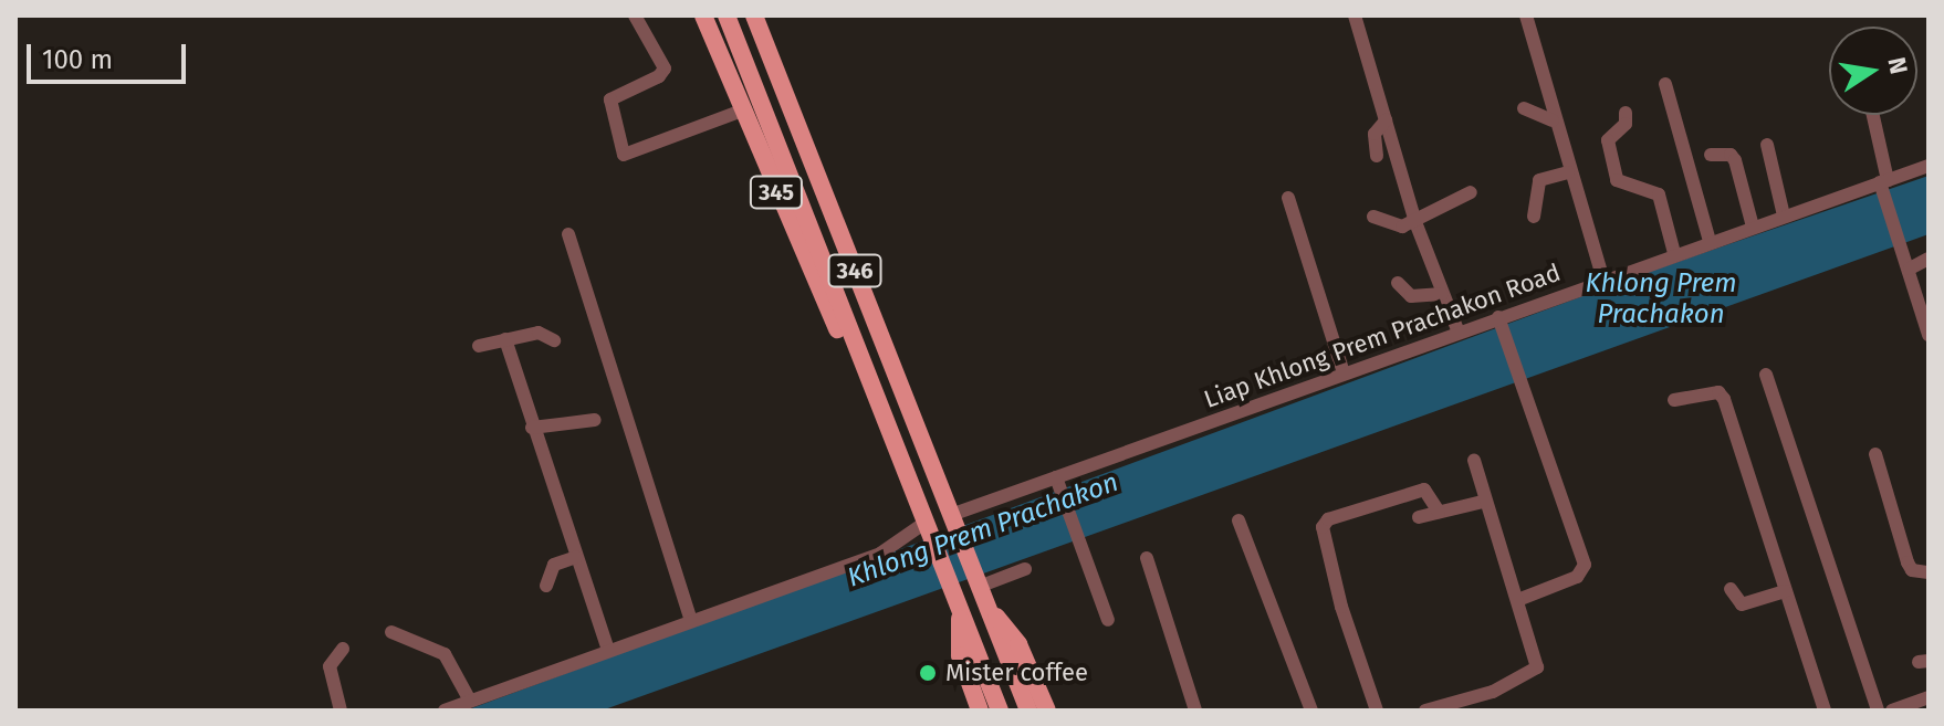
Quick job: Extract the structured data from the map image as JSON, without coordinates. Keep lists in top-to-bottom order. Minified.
{"streets":{"main road":["345","346"],"street":["Liap Khlong Prem Prachakon Road"]},"crossings":[["345","346"],["346","Liap Khlong Prem Prachakon Road"]],"water":["Khlong Prem Prachakon"],"places":["Mister coffee"],"scale_bar":"100 m","north":"right"}
